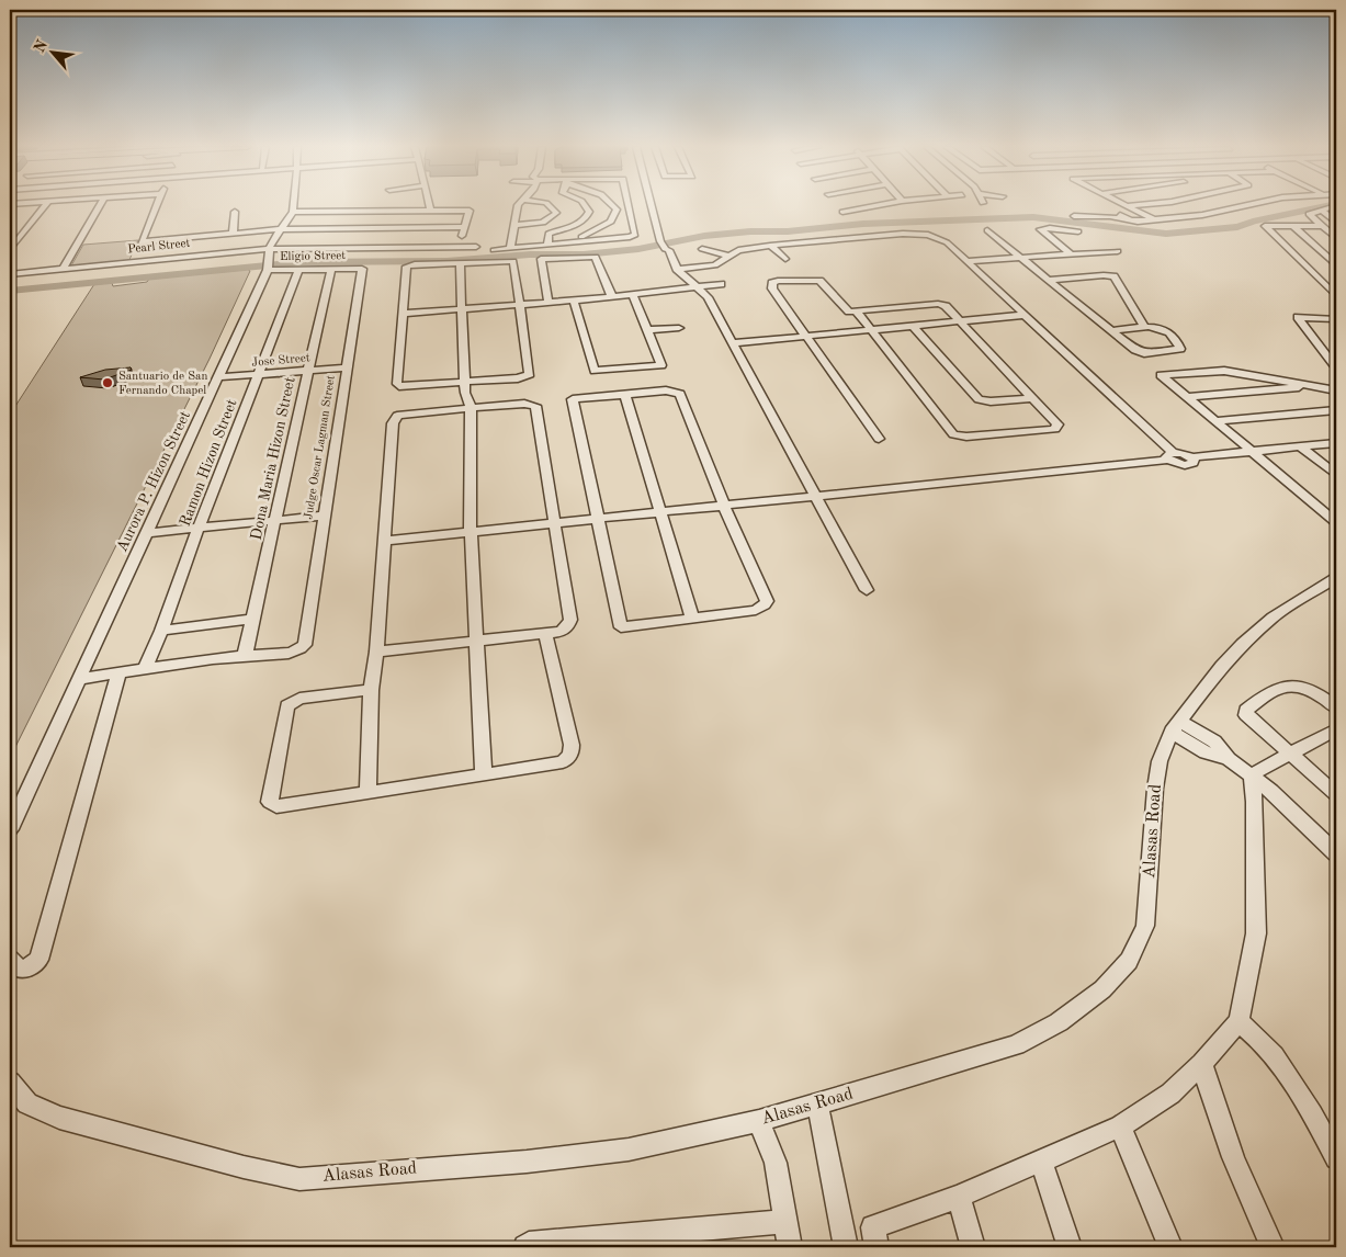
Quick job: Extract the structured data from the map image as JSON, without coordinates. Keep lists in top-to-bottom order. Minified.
{"streets":{"street":["Pearl Street","Eligio Street","Jose Street","Judge Oscar Lagman Street","Dona Maria Hizon Street","Ramon Hizon Street","Aurora P. Hizon Street","Alasas Road"]},"crossings":[["Pearl Street","Aurora P. Hizon Street"],["Eligio Street","Judge Oscar Lagman Street"],["Eligio Street","Dona Maria Hizon Street"],["Eligio Street","Ramon Hizon Street"],["Eligio Street","Aurora P. Hizon Street"],["Jose Street","Judge Oscar Lagman Street"],["Jose Street","Dona Maria Hizon Street"],["Jose Street","Ramon Hizon Street"],["Jose Street","Aurora P. Hizon Street"],["Judge Oscar Lagman Street","Dona Maria Hizon Street"]],"places":["Santuario de San Fernando Chapel"],"north":"top left"}
